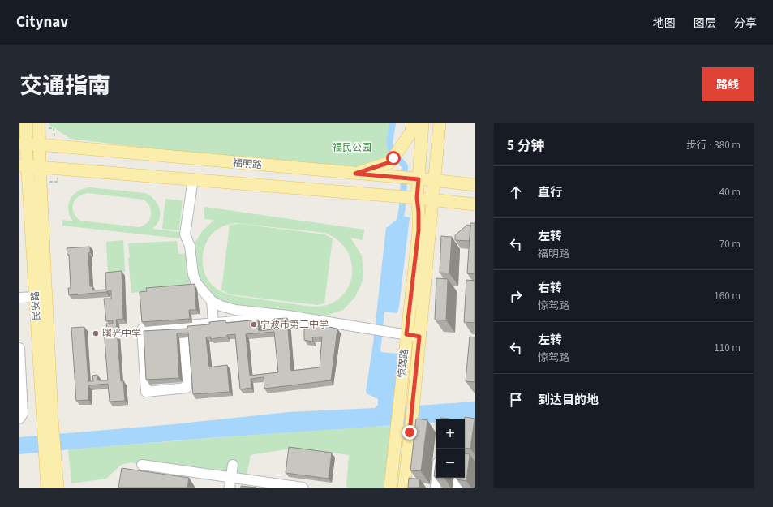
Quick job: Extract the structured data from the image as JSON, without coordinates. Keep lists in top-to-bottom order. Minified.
{"streets":{"main road":["福明路","民安路","惊驾路"]},"crossings":[["福明路","民安路"],["福明路","惊驾路"]],"parks":["福民公园"],"places":["宁波市第三中学","曙光中学"],"page":{"header":"Citynav","nav":["地图","图层","分享"],"title":"交通指南","buttons":"路线","heading":["5 分钟","步行 · 380 m"],"list":[["直行","40 m"],["左转","福明路","70 m"],["右转","惊驾路","160 m"],["左转","惊驾路","110 m"],"到达目的地"],"map_buttons":["+","−"]}}
